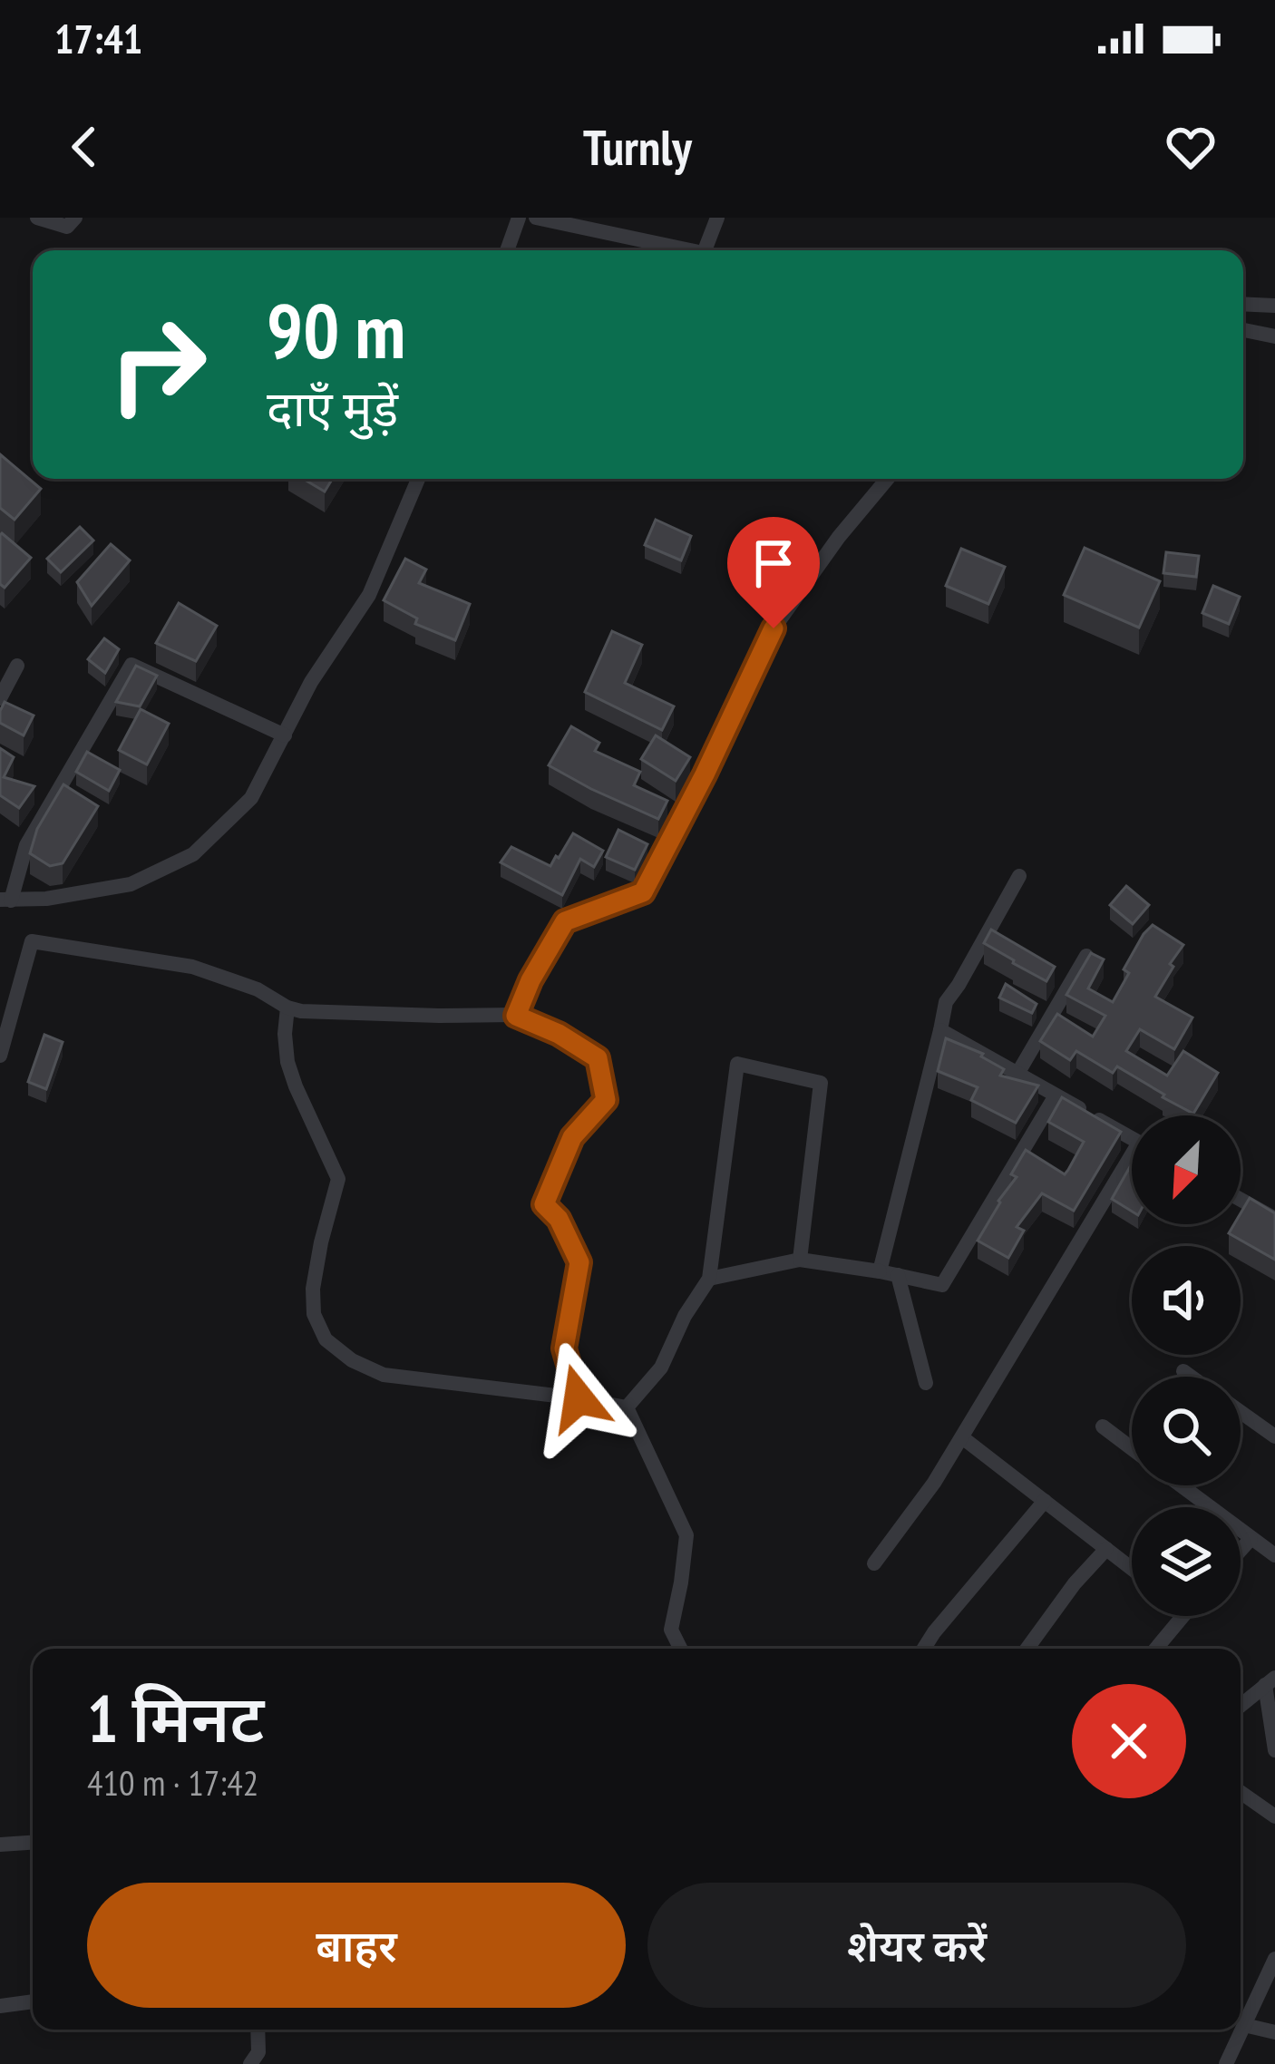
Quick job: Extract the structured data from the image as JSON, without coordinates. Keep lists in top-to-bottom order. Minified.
{"north":"bottom left","page":{"status":"17:41","header":"Turnly","turn":["90 m","दाएँ मुड़ें"],"heading":["1 मिनट","410 m · 17:42"],"buttons":["बाहर","शेयर करें"]}}
